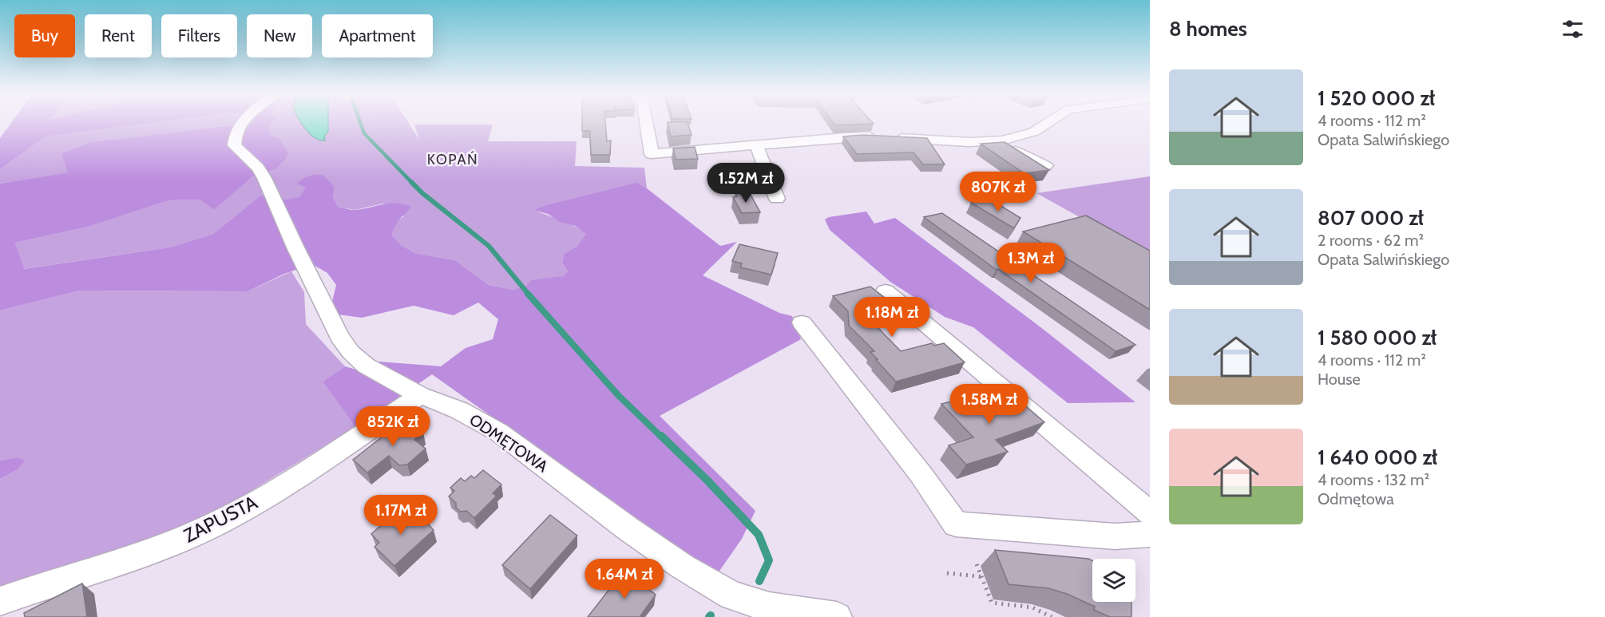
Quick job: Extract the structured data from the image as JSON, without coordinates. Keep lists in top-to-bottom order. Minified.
{"streets":{"street":["ODMĘTOWA","ZAPUSTA"]},"crossings":[["ODMĘTOWA","ZAPUSTA"]],"districts":["KOPAŃ"],"page":{"heading":"8 homes","chip":["Buy","Rent","Filters","New","Apartment"],"list":[{"name":"1 520 000 zł","note":"4 rooms · 112 m² · Opata Salwińskiego"},{"name":"807 000 zł","note":"2 rooms · 62 m² · Opata Salwińskiego"},{"name":"1 580 000 zł","note":"4 rooms · 112 m² · House"},{"name":"1 640 000 zł","note":"4 rooms · 132 m² · Odmętowa"}],"price":["1.52M zł","807K zł","1.3M zł","1.18M zł","1.58M zł","852K zł","1.17M zł","1.64M zł"]}}
